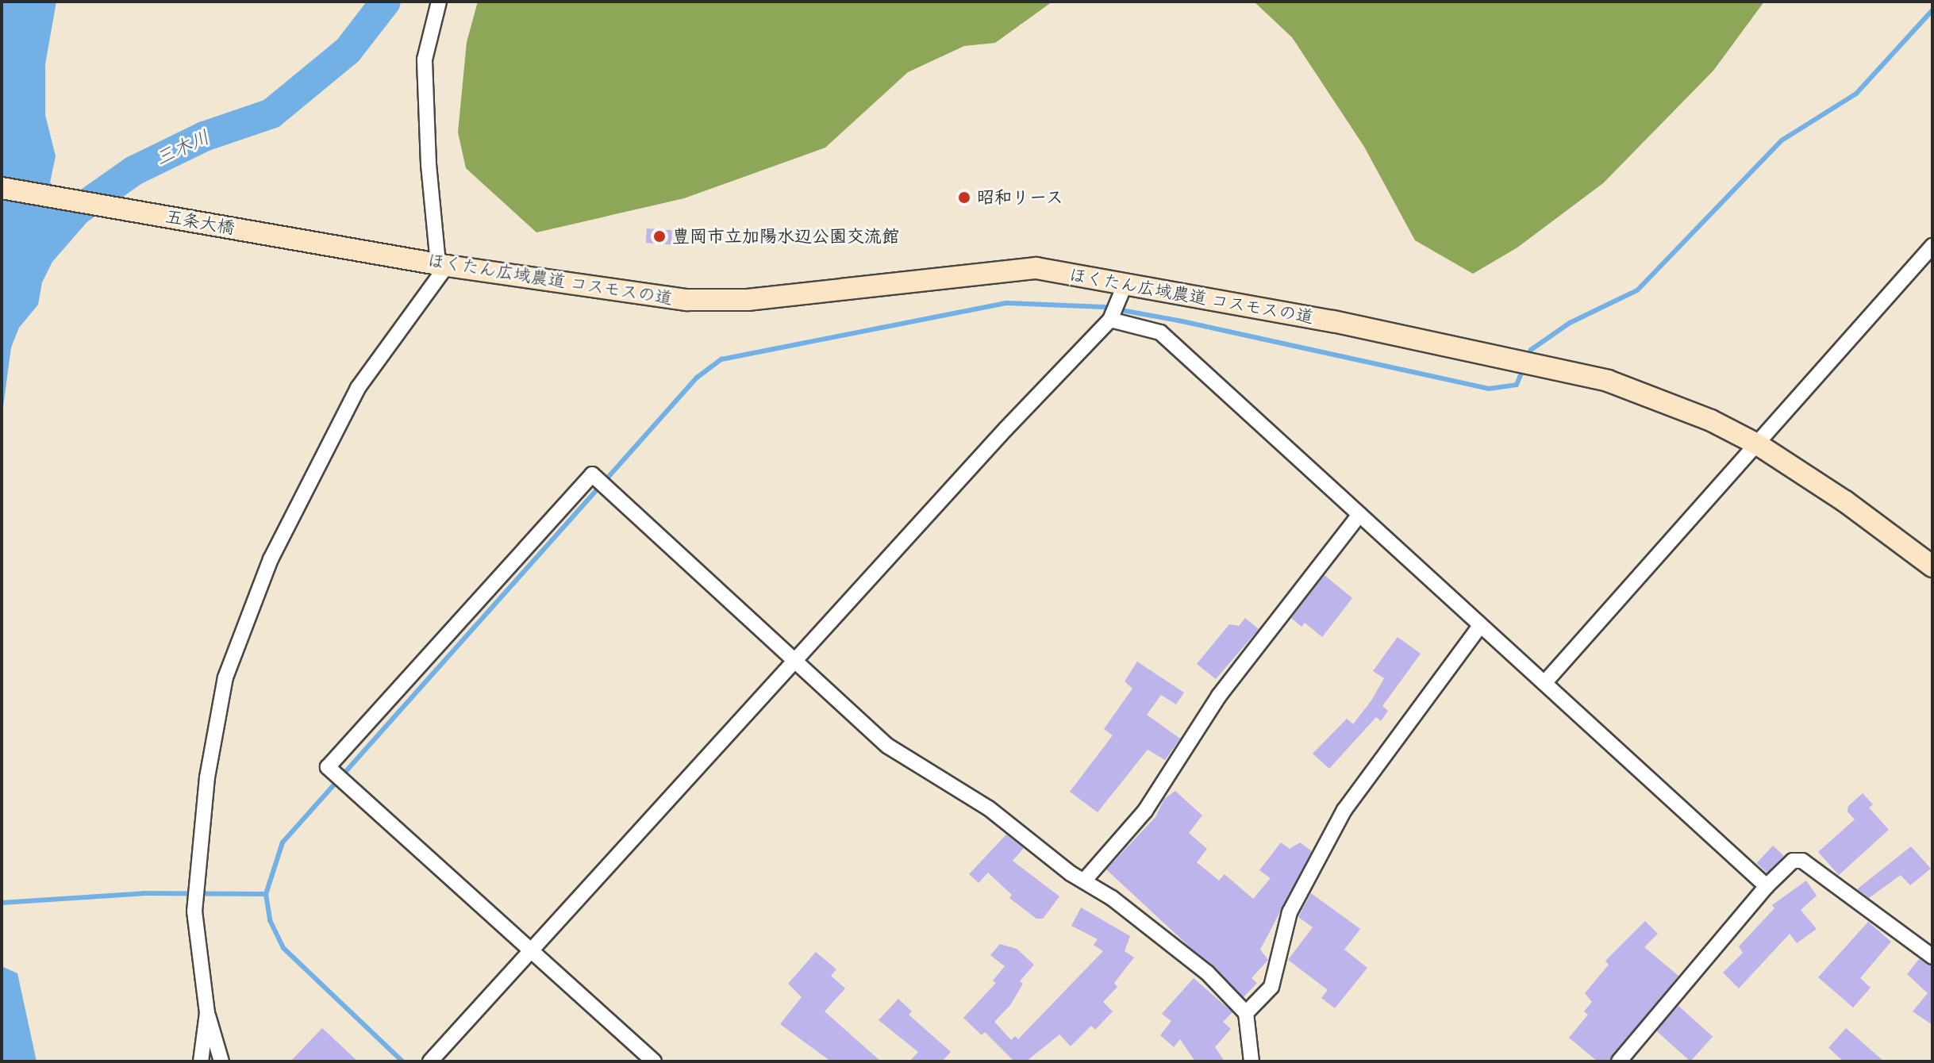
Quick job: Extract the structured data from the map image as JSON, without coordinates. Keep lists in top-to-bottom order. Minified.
{"streets":{"street":["五条大橋","ほくたん広域農道 コスモスの道"]},"crossings":[["五条大橋","ほくたん広域農道 コスモスの道"]],"water":["三木川"],"places":["昭和リース","豊岡市立加陽水辺公園交流館"]}
